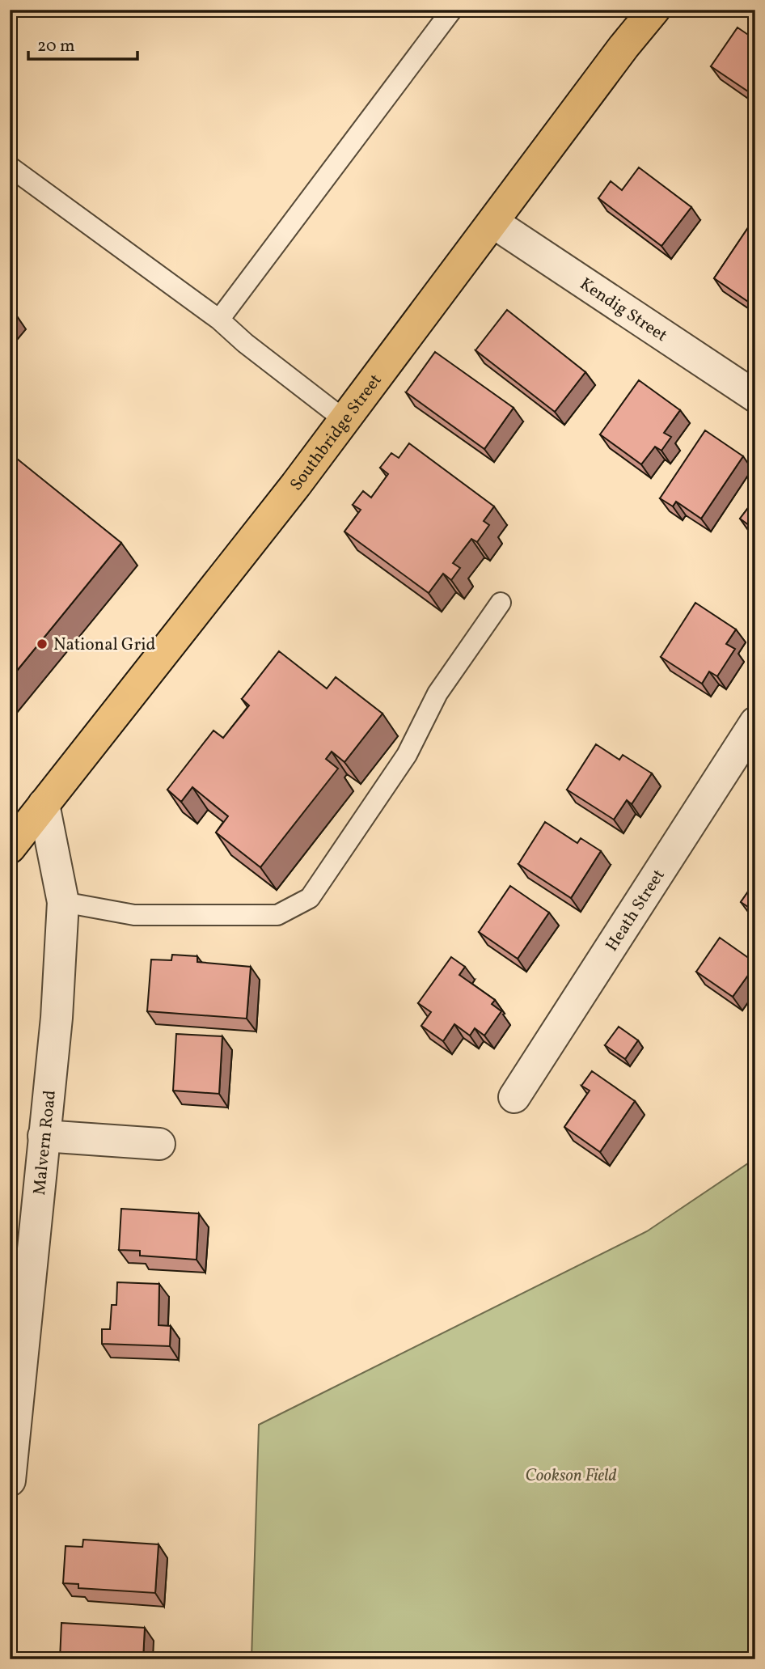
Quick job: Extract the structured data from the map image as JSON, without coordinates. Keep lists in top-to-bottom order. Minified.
{"streets":{"main road":["Southbridge Street"],"street":["Kendig Street","Heath Street","Malvern Road"]},"crossings":[["Kendig Street","Southbridge Street"],["Southbridge Street","Malvern Road"]],"parks":["Cookson Field"],"places":["National Grid"],"scale_bar":"20 m"}
